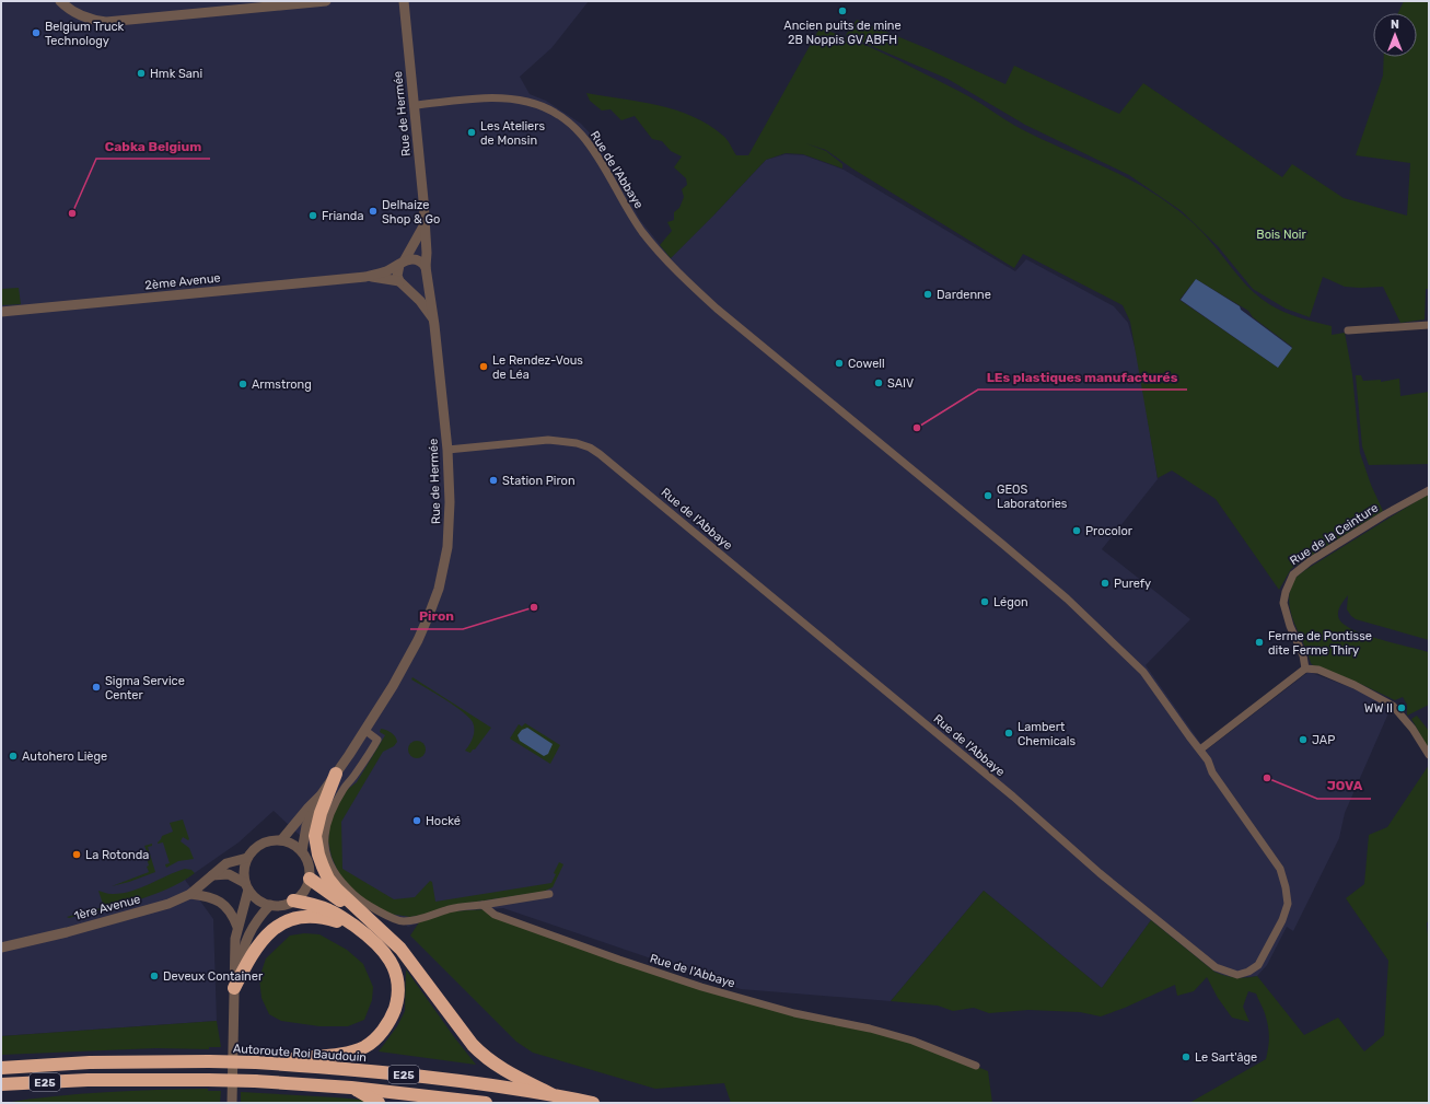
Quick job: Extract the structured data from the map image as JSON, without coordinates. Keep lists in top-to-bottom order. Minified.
{"streets":{"highway":["Autoroute Roi Baudouin","E25"],"street":["Rue de Hermée","Rue de l'Abbaye","2ème Avenue","Rue de la Ceinture","1ère Avenue"]},"crossings":[["Rue de Hermée","Rue de l'Abbaye"],["Rue de Hermée","2ème Avenue"],["Rue de Hermée","1ère Avenue"]],"parks":["Bois Noir"],"places":["Ancien puits de mine 2B Noppis GV ABFH","Belgium Truck Technology","Hmk Sani","Les Ateliers de Monsin","Delhaize Shop & Go","Cabka Belgium","Frianda","Dardenne","Cowell","Le Rendez-Vous de Léa","SAIV","Armstrong","LEs plastiques manufacturés","Station Piron","GEOS Laboratories","Procolor","Purefy","Légon","Piron","Ferme de Pontisse dite Ferme Thiry","Sigma Service Center","WW II","Lambert Chemicals","JAP","Autohero Liège","JOVA","Hocké","La Rotonda","Deveux Container","Le Sart'âge"],"north":"top"}
